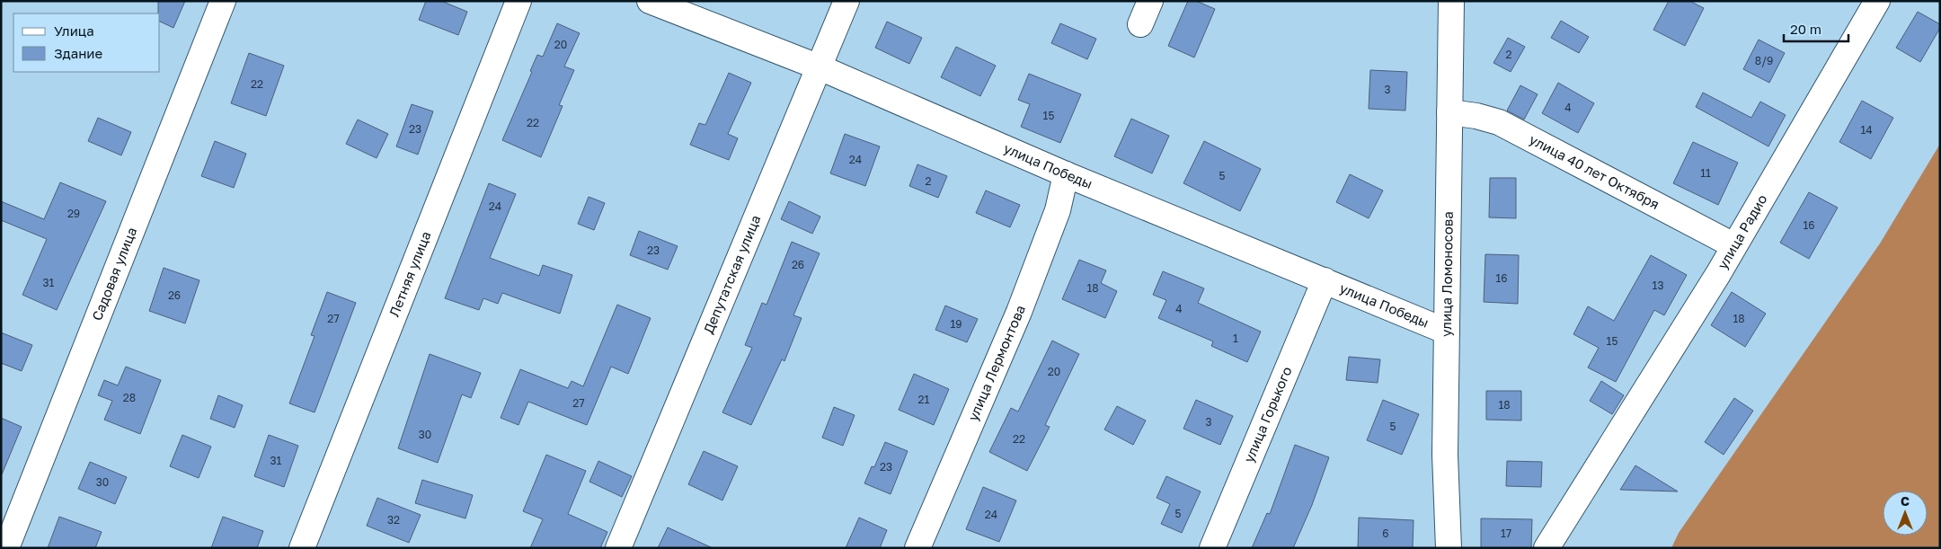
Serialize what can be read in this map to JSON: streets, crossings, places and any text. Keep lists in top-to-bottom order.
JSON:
{
  "streets": {
    "street": [
      "улица Победы",
      "улица 40 лет Октября",
      "улица Радио",
      "Садовая улица",
      "Летняя улица",
      "Депутатская улица",
      "улица Ломоносова",
      "улица Лермонтова",
      "улица Горького"
    ]
  },
  "crossings": [
    ["улица Победы", "Депутатская улица"],
    ["улица Победы", "улица Ломоносова"],
    ["улица Победы", "улица Лермонтова"],
    ["улица Победы", "улица Горького"],
    ["улица 40 лет Октября", "улица Радио"],
    ["улица 40 лет Октября", "улица Ломоносова"]
  ],
  "house_numbers": [
    "20",
    "2",
    "8/9",
    "22",
    "3",
    "4",
    "15",
    "22",
    "23",
    "14",
    "24",
    "11",
    "5",
    "2",
    "24",
    "29",
    "16",
    "23",
    "26",
    "16",
    "31",
    "13",
    "18",
    "26",
    "4",
    "27",
    "18",
    "19",
    "1",
    "15",
    "20",
    "28",
    "21",
    "27",
    "18",
    "3",
    "5",
    "30",
    "22",
    "31",
    "23",
    "30",
    "5",
    "24",
    "32",
    "6",
    "17"
  ],
  "legend": ["Улица", "Здание"],
  "scale_bar": "20 m",
  "north": "top"
}
